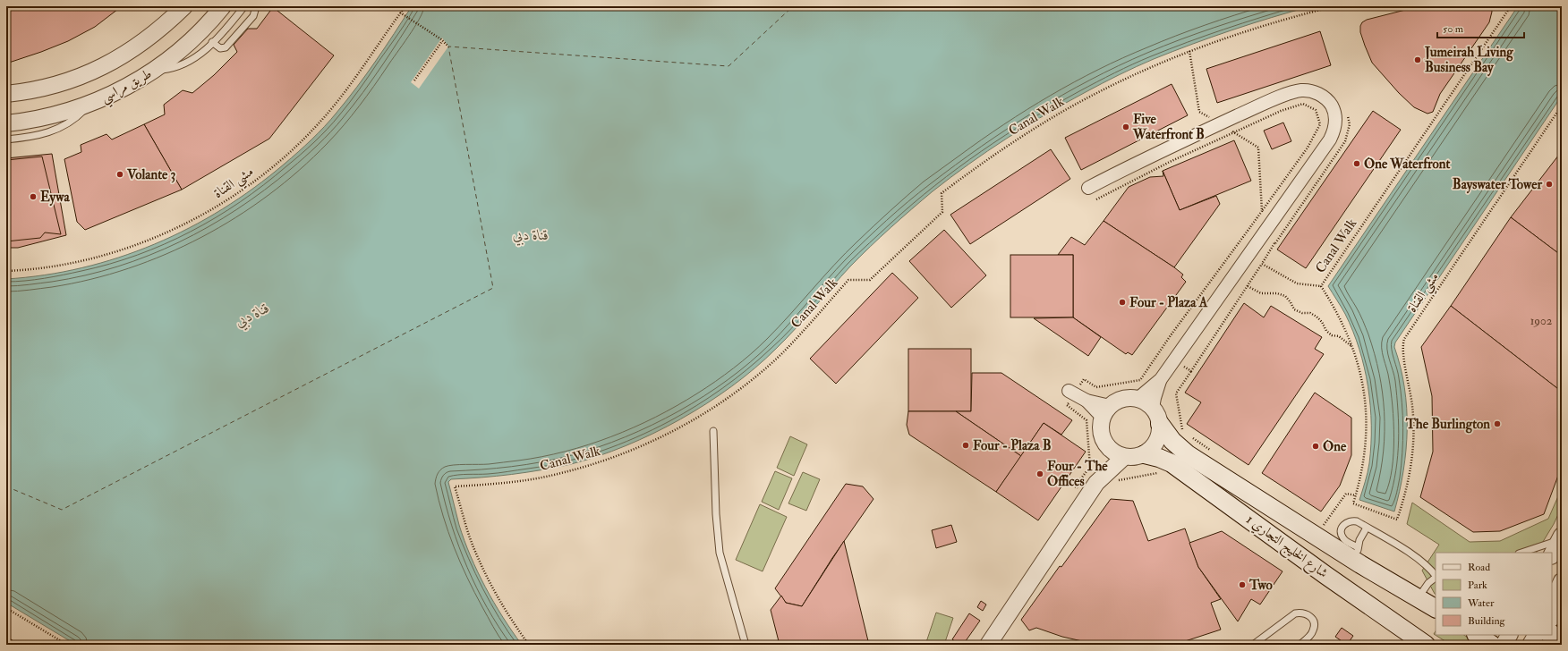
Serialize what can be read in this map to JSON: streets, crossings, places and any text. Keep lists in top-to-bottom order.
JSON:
{
  "streets": {
    "main road": ["شارع الخليج التجاري 1"],
    "street": ["طريق مراسي"],
    "path": ["Canal Walk", "مشي القناة"]
  },
  "crossings": [
    ["Canal Walk", "مشي القناة"]
  ],
  "water": ["قناة دبي"],
  "places": [
    "Jumeirah Living Business Bay",
    "Five Waterfront B",
    "One Waterfront",
    "Volante 3",
    "Bayswater Tower",
    "Eywa",
    "Four - Plaza A",
    "The Burlington",
    "Four - Plaza B",
    "One",
    "Four - The Offices",
    "Two"
  ],
  "house_numbers": ["1902"],
  "legend": [
    "Road",
    "Park",
    "Water",
    "Building"
  ],
  "scale_bar": "50 m"
}
